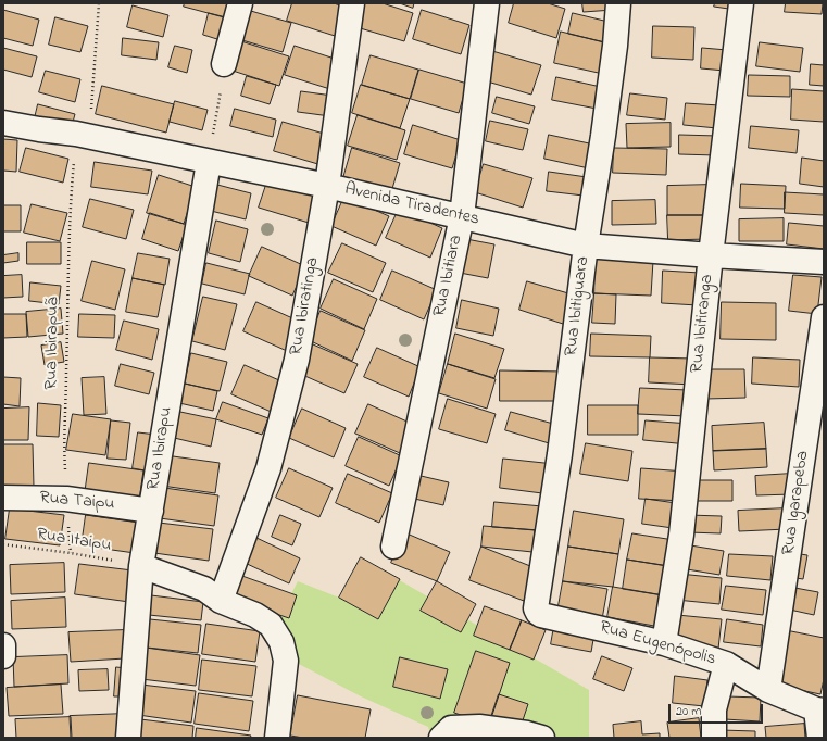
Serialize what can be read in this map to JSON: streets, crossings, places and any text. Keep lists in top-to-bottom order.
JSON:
{
  "streets": {
    "street": [
      "Avenida Tiradentes",
      "Rua Ibitiara",
      "Rua Ibiratinga",
      "Rua Ibitiguara",
      "Rua Ibitiranga",
      "Rua Ibirapu",
      "Rua Taipu",
      "Rua Igarapeba",
      "Rua Eugenópolis"
    ],
    "path": ["Rua Ibirapuã", "Rua Itaipu"]
  },
  "crossings": [
    ["Avenida Tiradentes", "Rua Ibitiara"],
    ["Avenida Tiradentes", "Rua Ibiratinga"],
    ["Avenida Tiradentes", "Rua Ibitiguara"],
    ["Avenida Tiradentes", "Rua Ibitiranga"],
    ["Avenida Tiradentes", "Rua Ibirapuã"],
    ["Avenida Tiradentes", "Rua Ibirapu"],
    ["Rua Ibitiguara", "Rua Eugenópolis"],
    ["Rua Ibitiranga", "Rua Eugenópolis"],
    ["Rua Ibirapuã", "Rua Taipu"],
    ["Rua Ibirapuã", "Rua Itaipu"],
    ["Rua Ibirapu", "Rua Taipu"],
    ["Rua Ibirapu", "Rua Itaipu"],
    ["Rua Igarapeba", "Rua Eugenópolis"]
  ],
  "scale_bar": "20 m"
}
